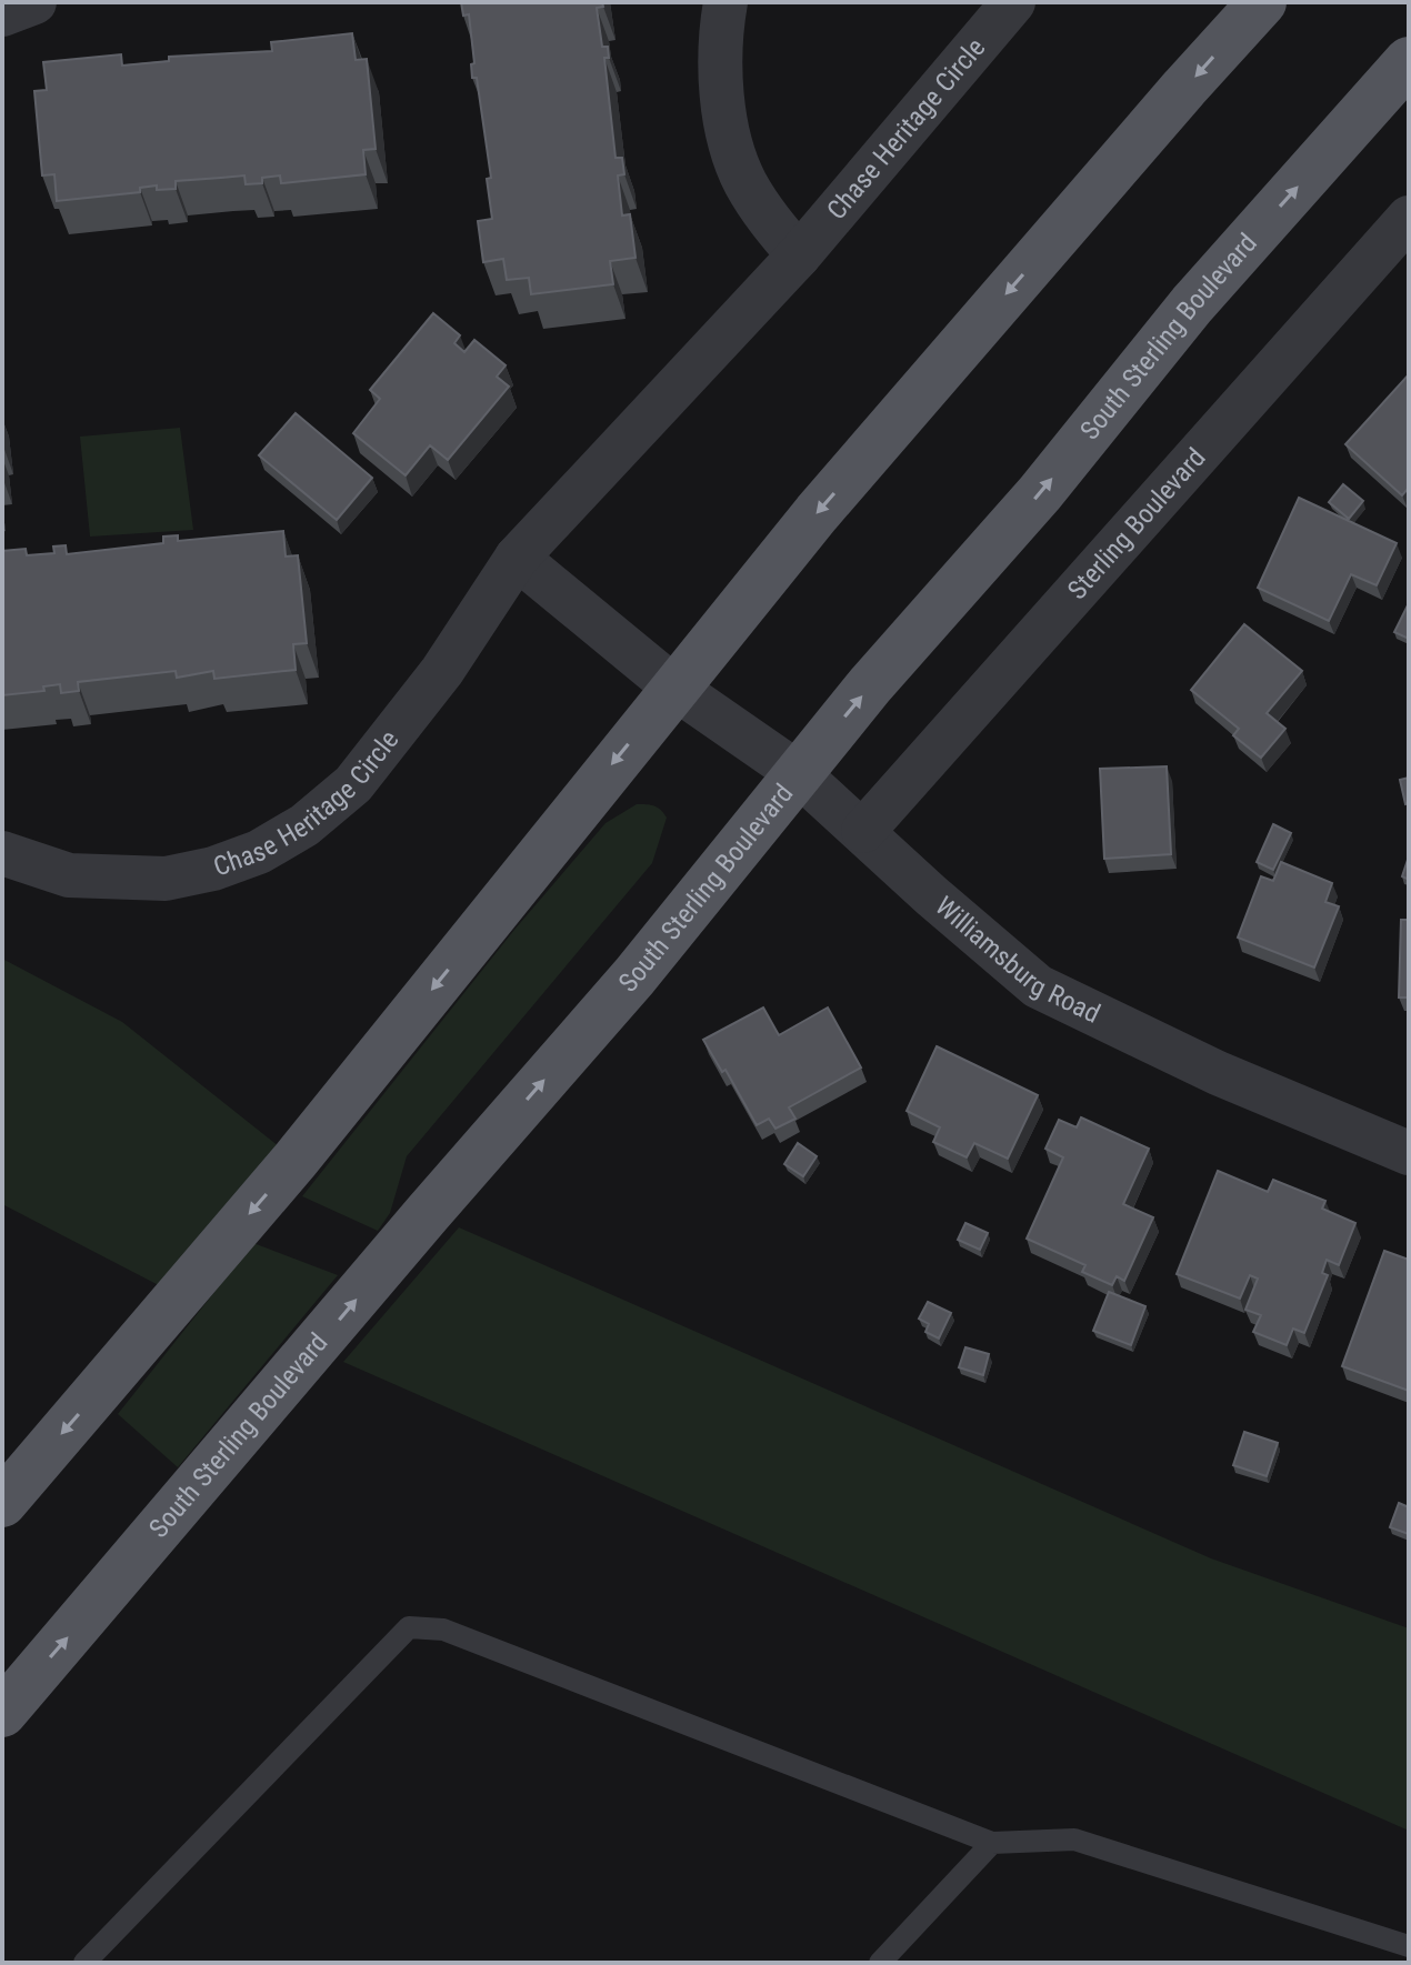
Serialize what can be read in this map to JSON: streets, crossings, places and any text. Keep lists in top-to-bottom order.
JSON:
{
  "streets": {
    "main road": ["South Sterling Boulevard"],
    "street": ["Chase Heritage Circle", "Sterling Boulevard", "Williamsburg Road"]
  },
  "crossings": [
    ["South Sterling Boulevard", "Williamsburg Road"],
    ["Sterling Boulevard", "Williamsburg Road"]
  ]
}
